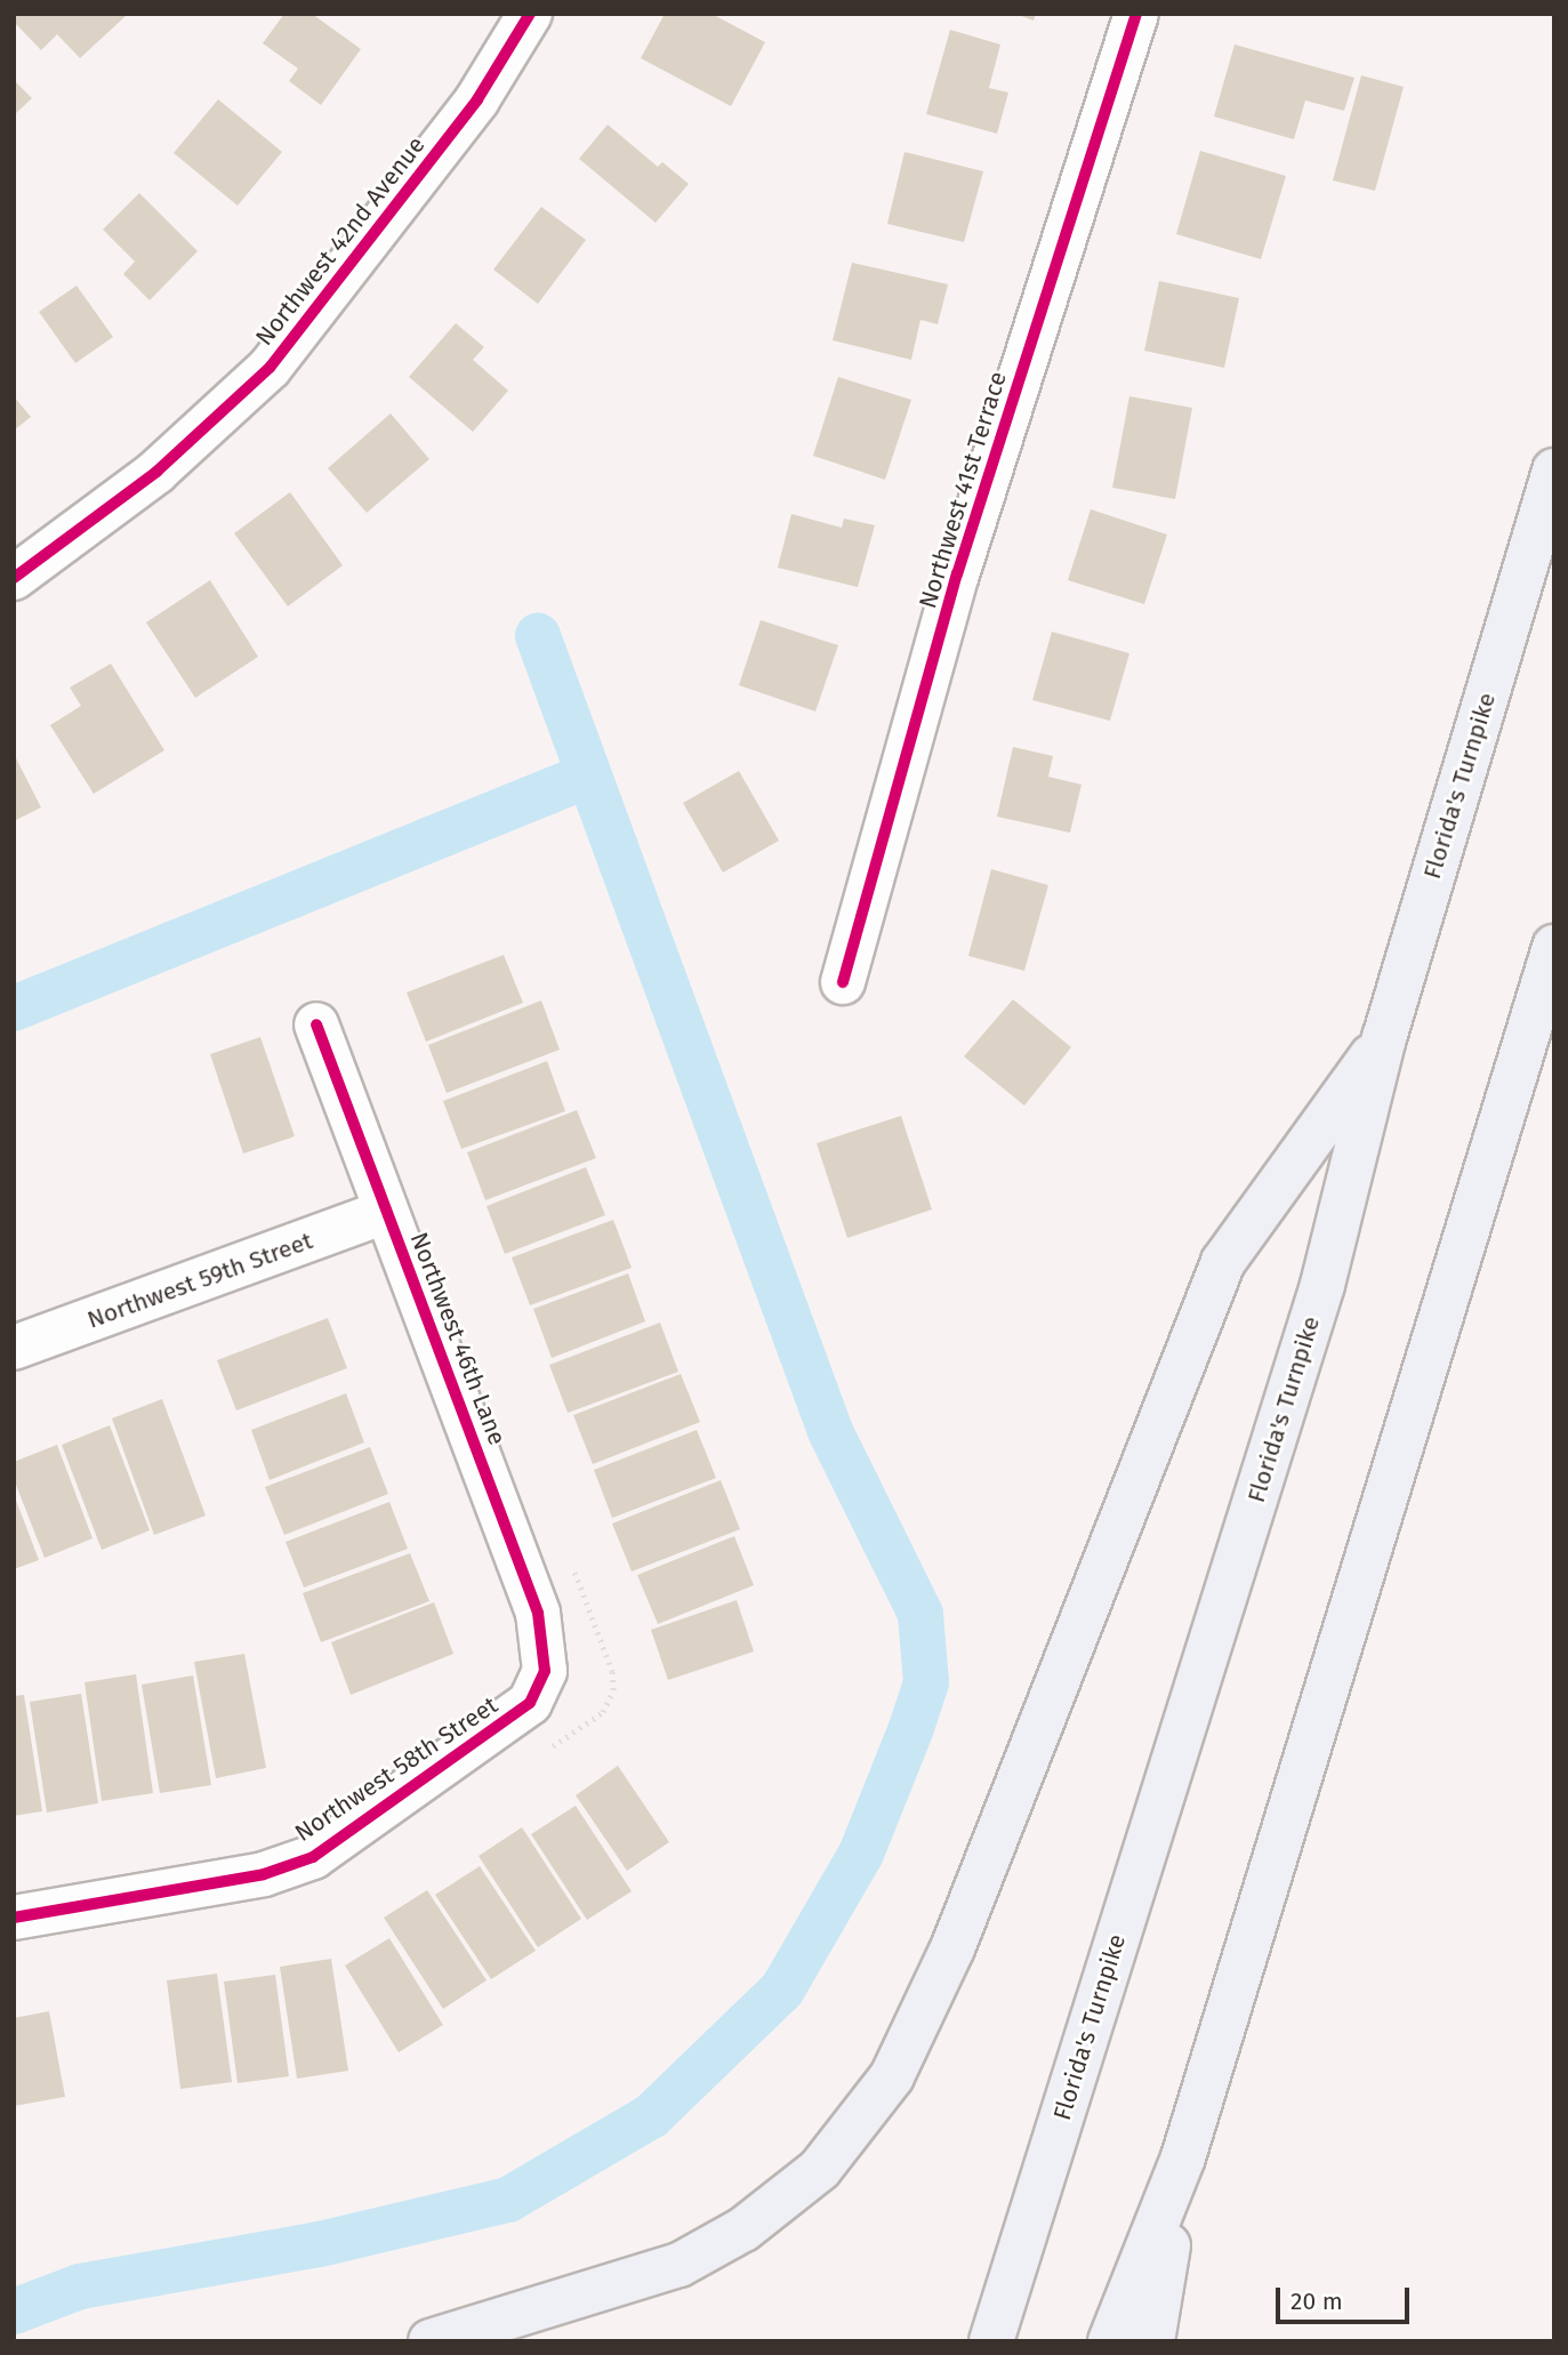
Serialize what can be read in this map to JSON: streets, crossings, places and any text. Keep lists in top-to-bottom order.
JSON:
{
  "streets": {
    "highway": ["Florida's Turnpike"],
    "street": [
      "Northwest 42nd Avenue",
      "Northwest 41st Terrace",
      "Northwest 59th Street",
      "Northwest 46th Lane",
      "Northwest 58th Street"
    ]
  },
  "crossings": [
    ["Northwest 59th Street", "Northwest 46th Lane"],
    ["Northwest 46th Lane", "Northwest 58th Street"]
  ],
  "scale_bar": "20 m"
}
